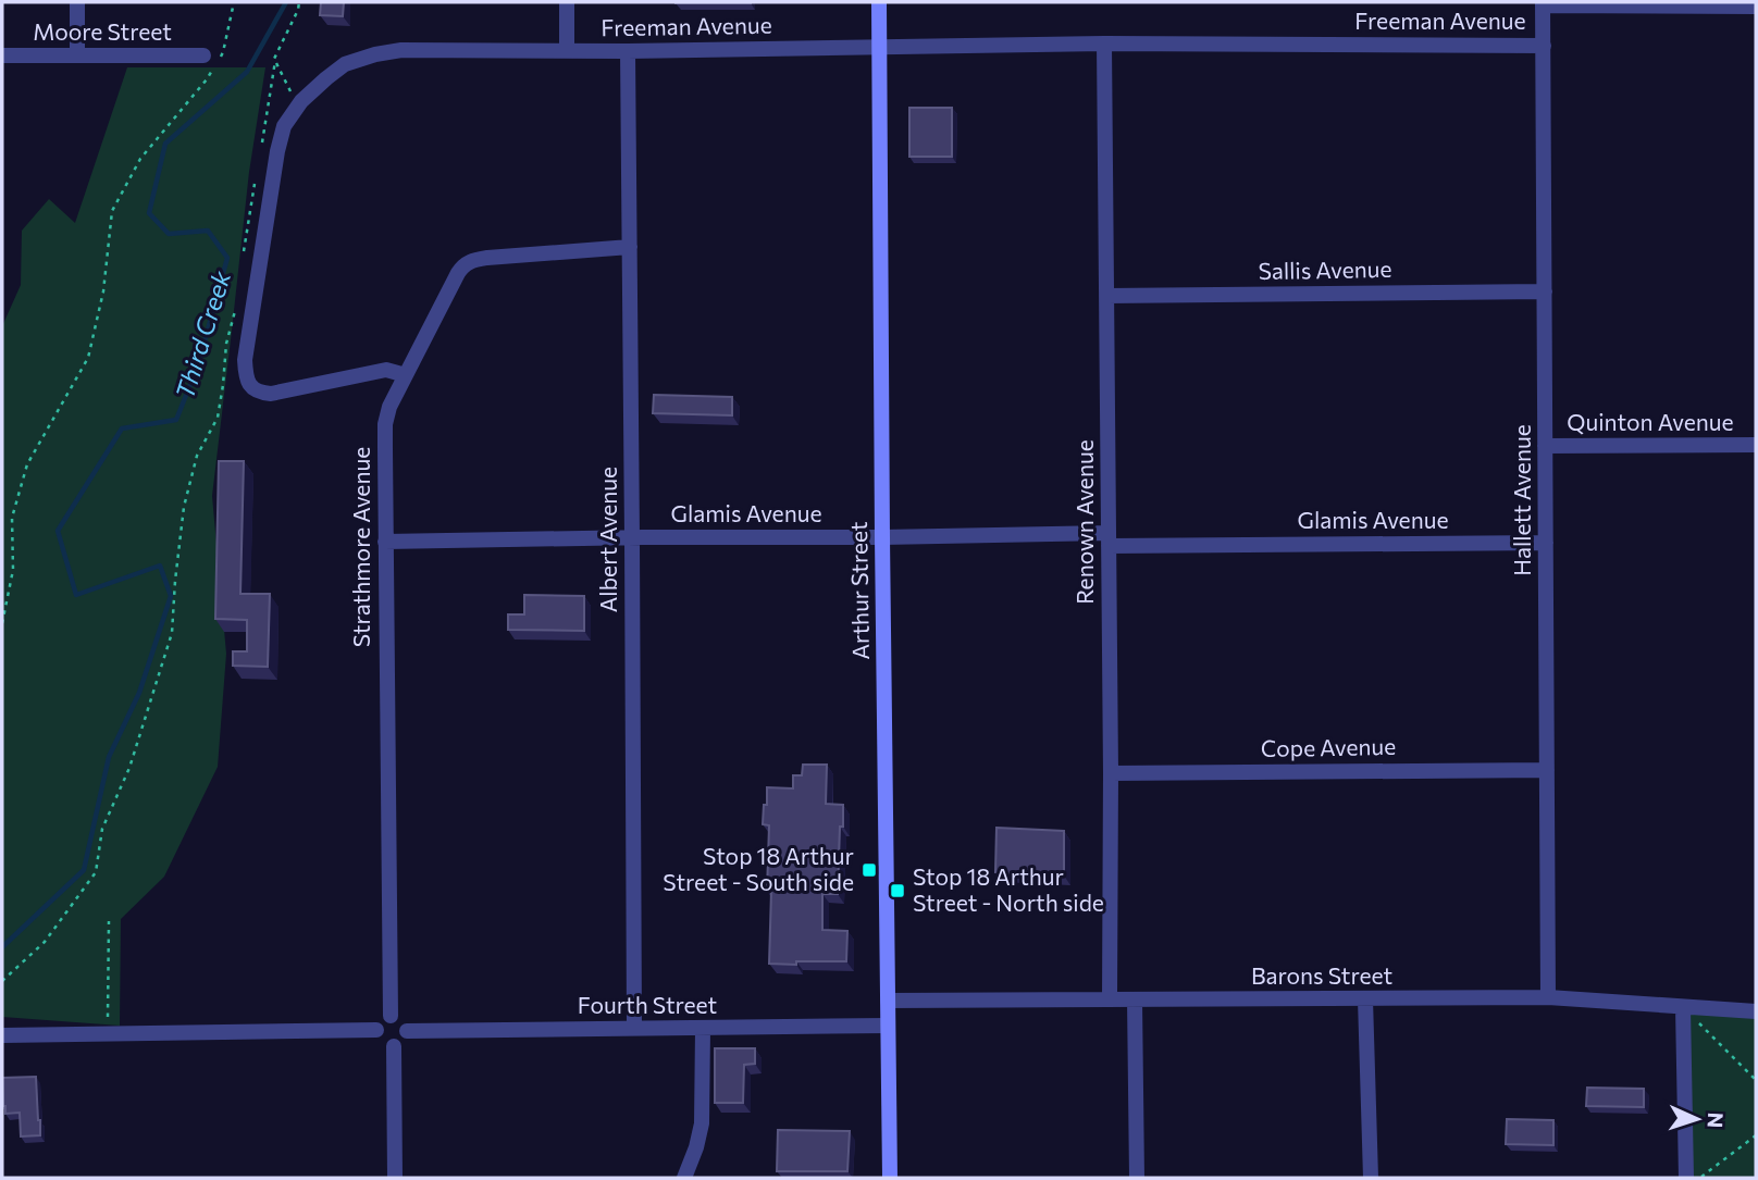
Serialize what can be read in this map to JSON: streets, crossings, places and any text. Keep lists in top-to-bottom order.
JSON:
{
  "streets": {
    "street": [
      "Freeman Avenue",
      "Moore Street",
      "Sallis Avenue",
      "Quinton Avenue",
      "Hallett Avenue",
      "Glamis Avenue",
      "Renown Avenue",
      "Albert Avenue",
      "Strathmore Avenue",
      "Arthur Street",
      "Cope Avenue",
      "Barons Street",
      "Fourth Street"
    ]
  },
  "crossings": [
    ["Freeman Avenue", "Hallett Avenue"],
    ["Freeman Avenue", "Renown Avenue"],
    ["Freeman Avenue", "Albert Avenue"],
    ["Freeman Avenue", "Strathmore Avenue"],
    ["Freeman Avenue", "Arthur Street"],
    ["Sallis Avenue", "Hallett Avenue"],
    ["Sallis Avenue", "Renown Avenue"],
    ["Quinton Avenue", "Hallett Avenue"],
    ["Hallett Avenue", "Glamis Avenue"],
    ["Hallett Avenue", "Cope Avenue"],
    ["Hallett Avenue", "Barons Street"],
    ["Glamis Avenue", "Renown Avenue"],
    ["Glamis Avenue", "Albert Avenue"],
    ["Glamis Avenue", "Strathmore Avenue"],
    ["Glamis Avenue", "Arthur Street"],
    ["Renown Avenue", "Cope Avenue"],
    ["Renown Avenue", "Barons Street"],
    ["Albert Avenue", "Strathmore Avenue"],
    ["Albert Avenue", "Fourth Street"],
    ["Strathmore Avenue", "Fourth Street"],
    ["Arthur Street", "Barons Street"],
    ["Arthur Street", "Fourth Street"]
  ],
  "water": ["Third Creek"],
  "places": {
    "transit": ["Stop 18 Arthur Street - South side", "Stop 18 Arthur Street - North side"]
  },
  "north": "right"
}
